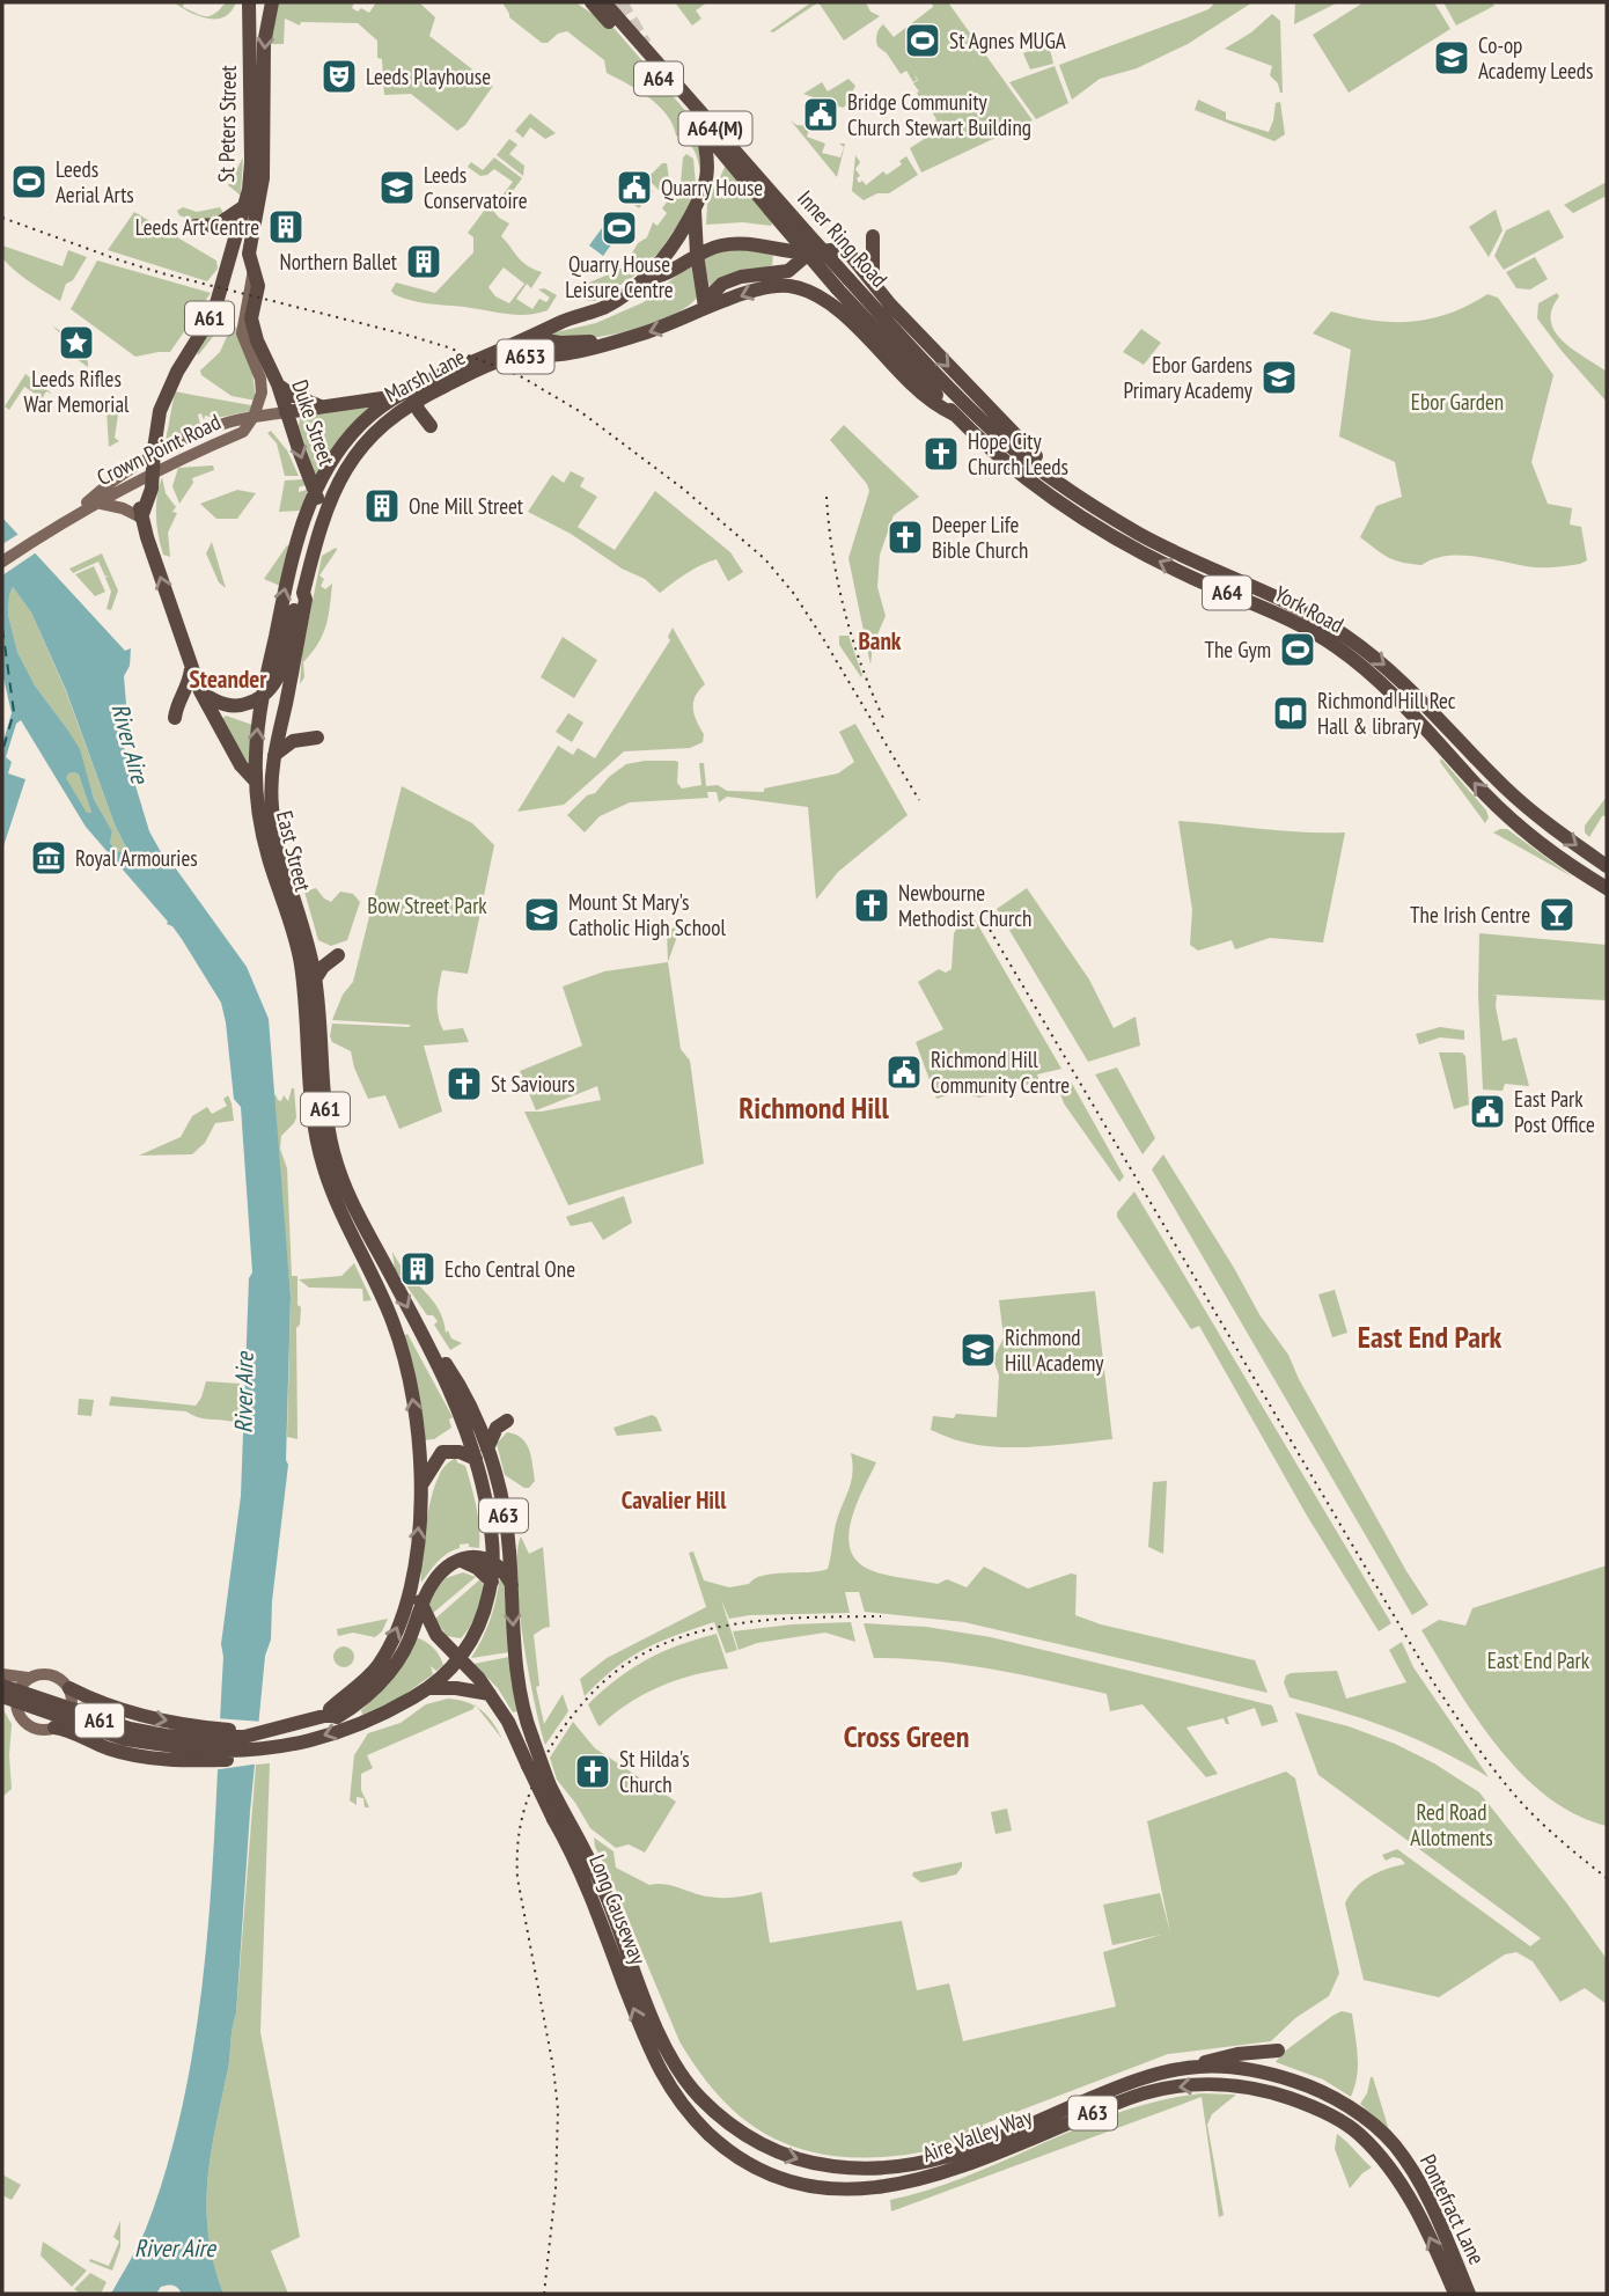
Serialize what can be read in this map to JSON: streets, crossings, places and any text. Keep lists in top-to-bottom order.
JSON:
{
  "streets": {
    "highway": [
      "A64",
      "St Peters Street",
      "A64(M)",
      "Inner Ring Road",
      "A61",
      "A653",
      "Marsh Lane",
      "Duke Street",
      "York Road",
      "East Street",
      "A63",
      "Long Causeway",
      "Aire Valley Way",
      "Pontefract Lane"
    ],
    "main road": ["Crown Point Road"]
  },
  "crossings": [
    ["A64", "Inner Ring Road"],
    ["A64", "A653"],
    ["A64", "York Road"],
    ["St Peters Street", "A61"],
    ["St Peters Street", "Duke Street"],
    ["St Peters Street", "Crown Point Road"],
    ["Inner Ring Road", "A653"],
    ["Inner Ring Road", "Marsh Lane"],
    ["Inner Ring Road", "York Road"],
    ["A61", "Marsh Lane"],
    ["A61", "Duke Street"],
    ["A61", "Crown Point Road"],
    ["A61", "East Street"],
    ["A61", "A63"],
    ["A653", "Marsh Lane"],
    ["A653", "Duke Street"],
    ["A653", "Crown Point Road"],
    ["Marsh Lane", "Duke Street"],
    ["Marsh Lane", "York Road"],
    ["Marsh Lane", "East Street"],
    ["Duke Street", "Crown Point Road"],
    ["East Street", "A63"],
    ["A63", "Long Causeway"],
    ["A63", "Aire Valley Way"],
    ["Long Causeway", "Aire Valley Way"],
    ["Aire Valley Way", "Pontefract Lane"]
  ],
  "districts": [
    "Bank",
    "Steander",
    "Richmond Hill",
    "East End Park",
    "Cavalier Hill",
    "Cross Green"
  ],
  "water": ["River Aire"],
  "parks": [
    "Ebor Garden",
    "Bow Street Park",
    "East End Park",
    "Red Road Allotments"
  ],
  "places": {
    "sports": [
      "St Agnes MUGA",
      "Leeds Aerial Arts",
      "Quarry House Leisure Centre",
      "The Gym"
    ],
    "school or university": [
      "Co-op Academy Leeds",
      "Leeds Conservatoire",
      "Ebor Gardens Primary Academy",
      "Mount St Mary's Catholic High School",
      "Richmond Hill Academy"
    ],
    "theatre": ["Leeds Playhouse"],
    "public building": [
      "Bridge Community Church Stewart Building",
      "Quarry House",
      "Richmond Hill Community Centre",
      "East Park Post Office"
    ],
    "building": [
      "Leeds Art Centre",
      "Northern Ballet",
      "One Mill Street",
      "Echo Central One"
    ],
    "place": ["Leeds Rifles War Memorial"],
    "church": [
      "Hope City Church Leeds",
      "Deeper Life Bible Church",
      "Newbourne Methodist Church",
      "St Saviours",
      "St Hilda's Church"
    ],
    "library": ["Richmond Hill Rec Hall & library"],
    "museum": ["Royal Armouries"],
    "bar": ["The Irish Centre"]
  }
}
